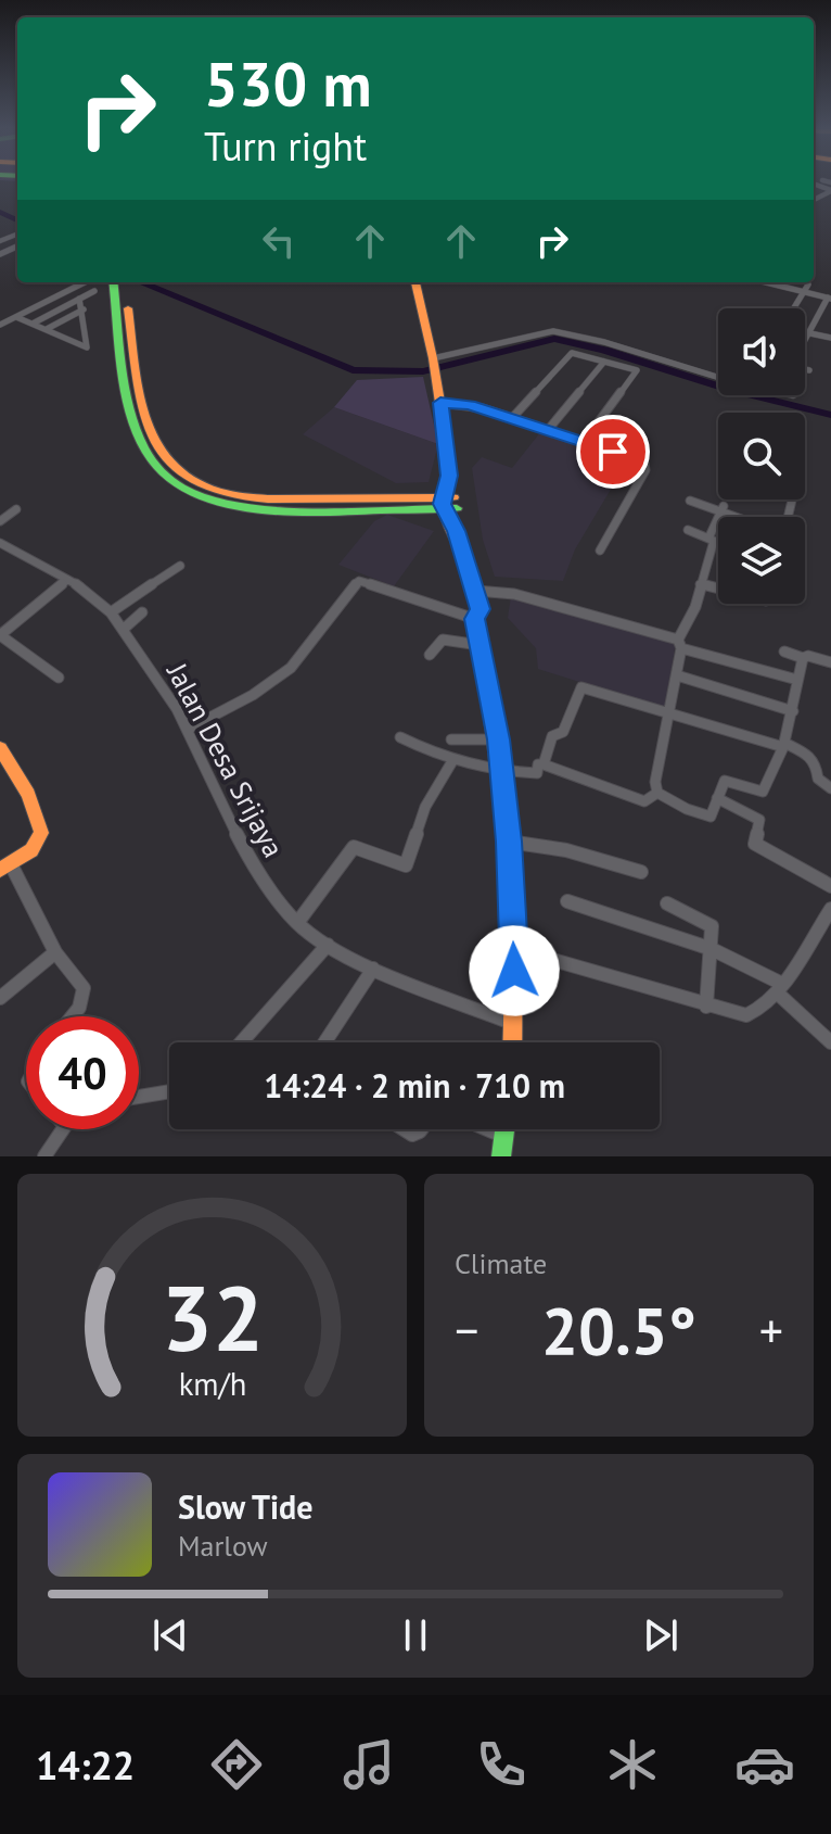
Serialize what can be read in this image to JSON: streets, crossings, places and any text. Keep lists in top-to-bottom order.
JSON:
{
  "streets": {
    "street": ["Jalan Desa Srijaya"]
  },
  "page": {
    "turn": ["530 m", "Turn right"],
    "limit": "40",
    "trip": "14:24 · 2 min · 710 m",
    "tile": "Climate",
    "heat": ["−", "20.5°", "+"],
    "song": ["Slow Tide", "Marlow"],
    "tabs": "14:22",
    "gauge": ["32", "km/h"]
  }
}
